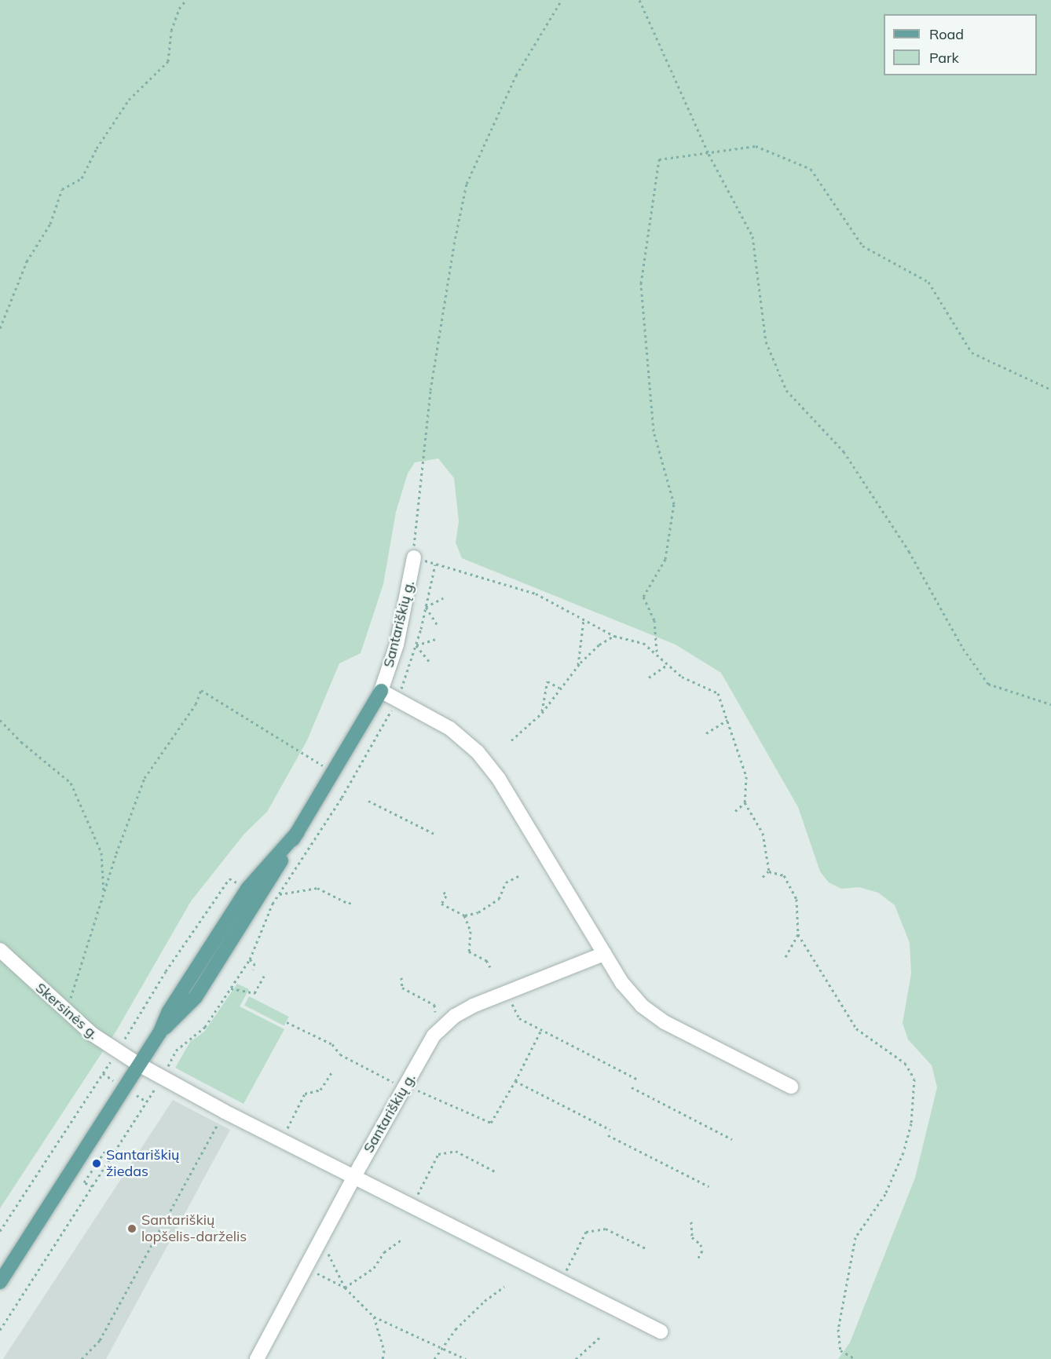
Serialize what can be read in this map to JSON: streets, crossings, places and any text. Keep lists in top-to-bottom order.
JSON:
{
  "streets": {
    "main road": ["Santariškių g."],
    "street": ["Skersinės g."]
  },
  "crossings": [
    ["Santariškių g.", "Skersinės g."]
  ],
  "places": ["Santariškių žiedas", "Santariškių lopšelis-darželis"],
  "legend": ["Road", "Park"]
}
